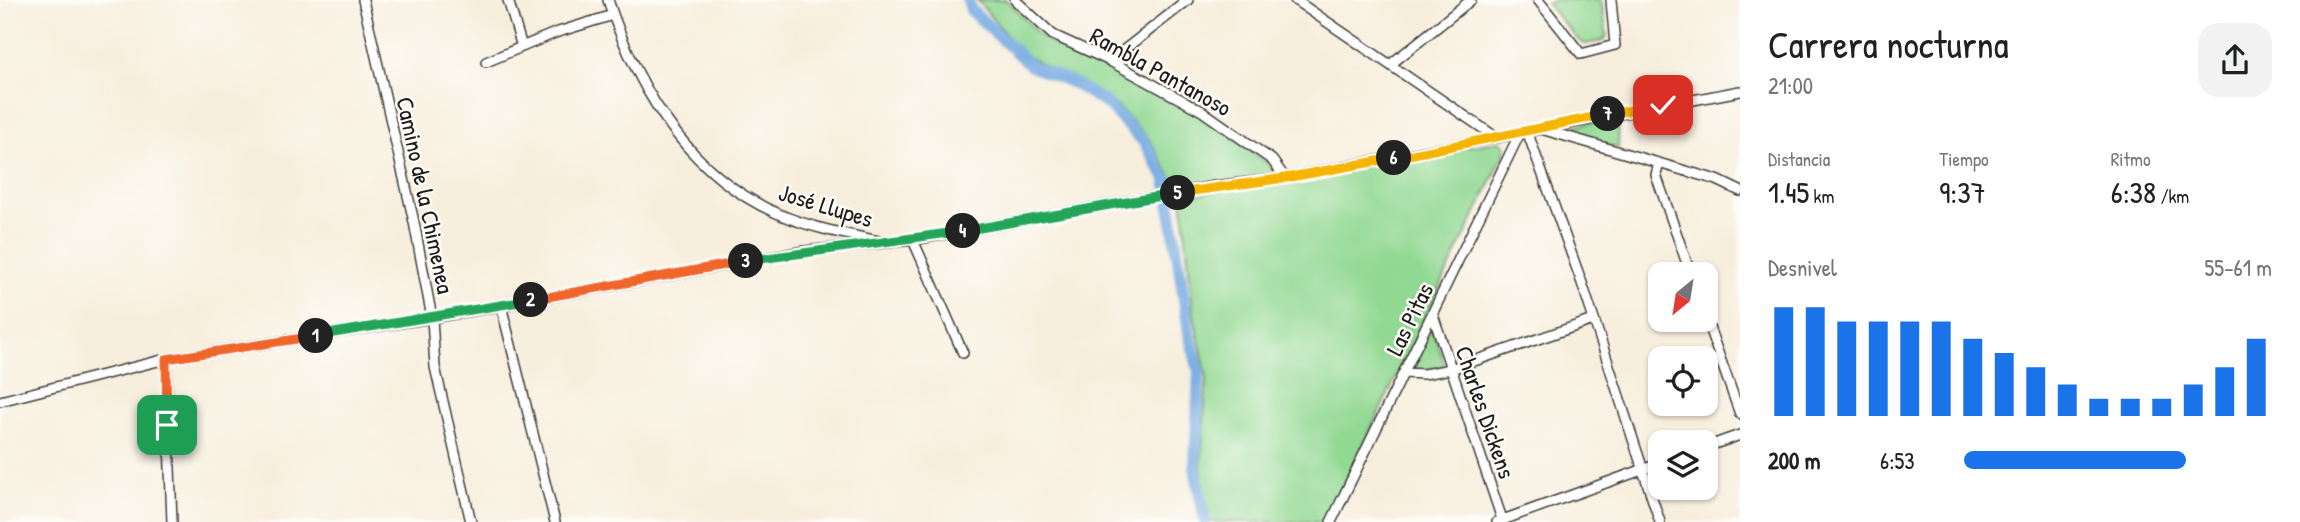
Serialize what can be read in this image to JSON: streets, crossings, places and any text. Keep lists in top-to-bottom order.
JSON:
{
  "streets": {
    "street": [
      "Rambla Pantanoso",
      "Camino de la Chimenea",
      "José Llupes",
      "Las Pitas",
      "Charles Dickens"
    ]
  },
  "crossings": [
    ["Las Pitas", "Charles Dickens"]
  ],
  "north": "bottom left",
  "page": {
    "heading": ["Carrera nocturna", "21:00"],
    "pins": [
      "7",
      "6",
      "5",
      "4",
      "3",
      "2",
      "1"
    ],
    "stats": [
      ["Distancia", "1.45 km"],
      ["Tiempo", "9:37"],
      ["Ritmo", "6:38 /km"]
    ],
    "chart": ["Desnivel", "55–61 m"],
    "list": [
      {
        "name": "200 m",
        "note": "6:53"
      }
    ]
  }
}
